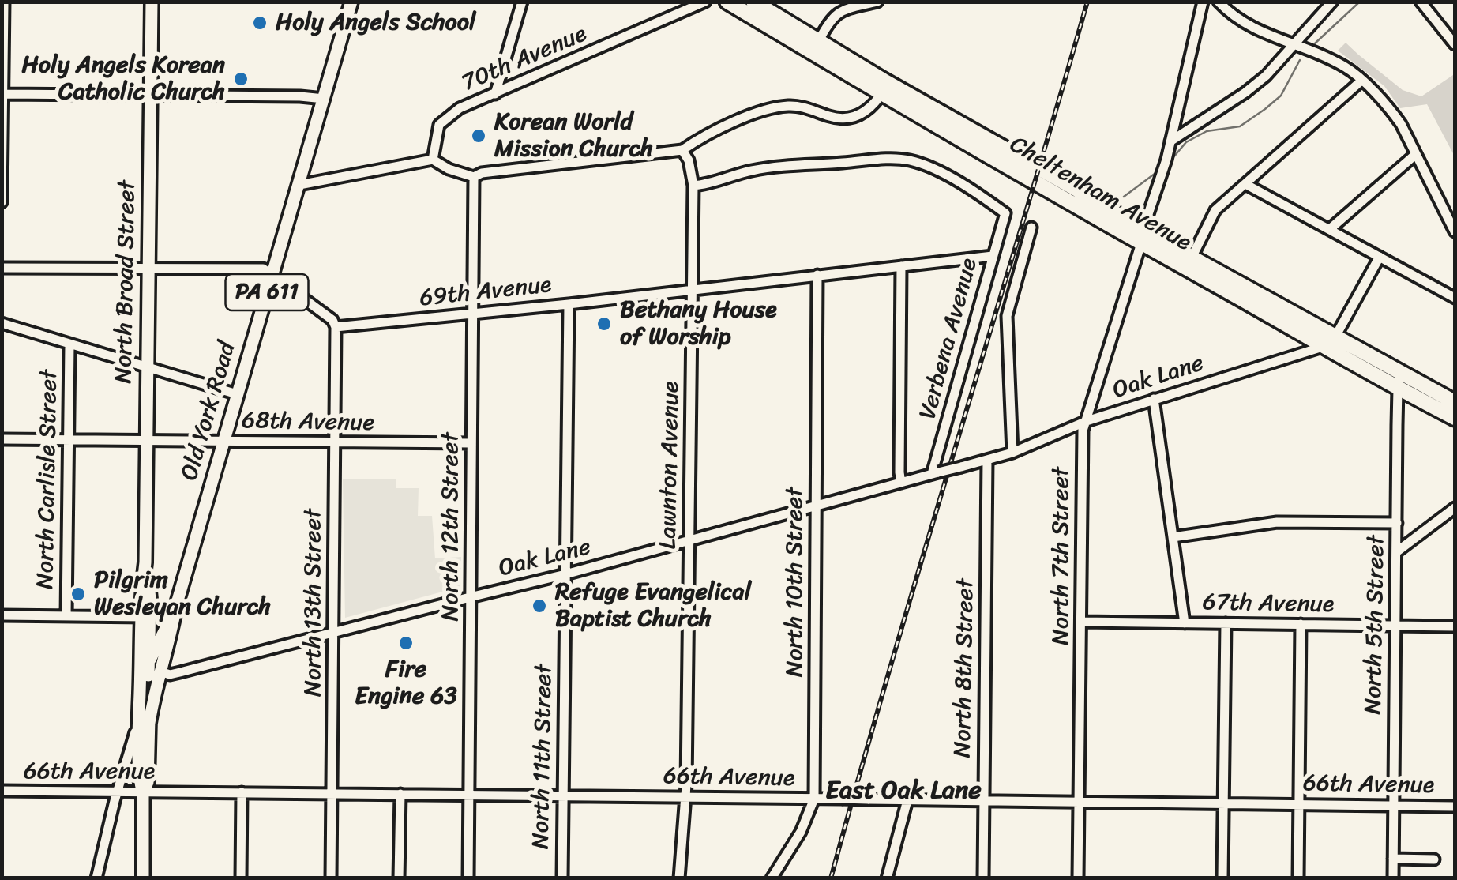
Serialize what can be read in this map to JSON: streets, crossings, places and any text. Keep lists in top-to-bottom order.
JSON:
{
  "streets": {
    "highway": ["Cheltenham Avenue"],
    "main road": ["North Broad Street", "PA 611", "Old York Road"],
    "street": [
      "70th Avenue",
      "69th Avenue",
      "Verbena Avenue",
      "Oak Lane",
      "68th Avenue",
      "Lawnton Avenue",
      "North Carlisle Street",
      "North 12th Street",
      "North 7th Street",
      "North 10th Street",
      "North 13th Street",
      "67th Avenue",
      "North 5th Street",
      "North 8th Street",
      "North 11th Street",
      "66th Avenue"
    ]
  },
  "crossings": [
    ["Cheltenham Avenue", "Oak Lane"],
    ["Cheltenham Avenue", "North 7th Street"],
    ["Cheltenham Avenue", "North 5th Street"],
    ["North Broad Street", "Old York Road"],
    ["North Broad Street", "68th Avenue"],
    ["North Broad Street", "66th Avenue"],
    ["69th Avenue", "Verbena Avenue"],
    ["69th Avenue", "Lawnton Avenue"],
    ["69th Avenue", "North 12th Street"],
    ["69th Avenue", "North 10th Street"],
    ["69th Avenue", "North 13th Street"],
    ["69th Avenue", "North 11th Street"],
    ["Verbena Avenue", "Oak Lane"],
    ["Verbena Avenue", "Lawnton Avenue"],
    ["Oak Lane", "Old York Road"],
    ["Oak Lane", "Lawnton Avenue"],
    ["Oak Lane", "North 12th Street"],
    ["Oak Lane", "North 7th Street"],
    ["Oak Lane", "North 10th Street"],
    ["Oak Lane", "North 13th Street"],
    ["Oak Lane", "North 8th Street"],
    ["Oak Lane", "North 11th Street"],
    ["Old York Road", "68th Avenue"],
    ["Old York Road", "66th Avenue"],
    ["68th Avenue", "North Carlisle Street"],
    ["68th Avenue", "North 12th Street"],
    ["68th Avenue", "North 13th Street"],
    ["Lawnton Avenue", "66th Avenue"],
    ["North 12th Street", "66th Avenue"],
    ["North 7th Street", "67th Avenue"],
    ["North 7th Street", "66th Avenue"],
    ["North 10th Street", "66th Avenue"],
    ["North 13th Street", "66th Avenue"],
    ["67th Avenue", "North 5th Street"],
    ["North 5th Street", "66th Avenue"],
    ["North 8th Street", "66th Avenue"],
    ["North 11th Street", "66th Avenue"]
  ],
  "districts": ["East Oak Lane"],
  "places": [
    "Holy Angels School",
    "Holy Angels Korean Catholic Church",
    "Korean World Mission Church",
    "Bethany House of Worship",
    "Pilgrim Wesleyan Church",
    "Refuge Evangelical Baptist Church",
    "Fire Engine 63"
  ]
}
